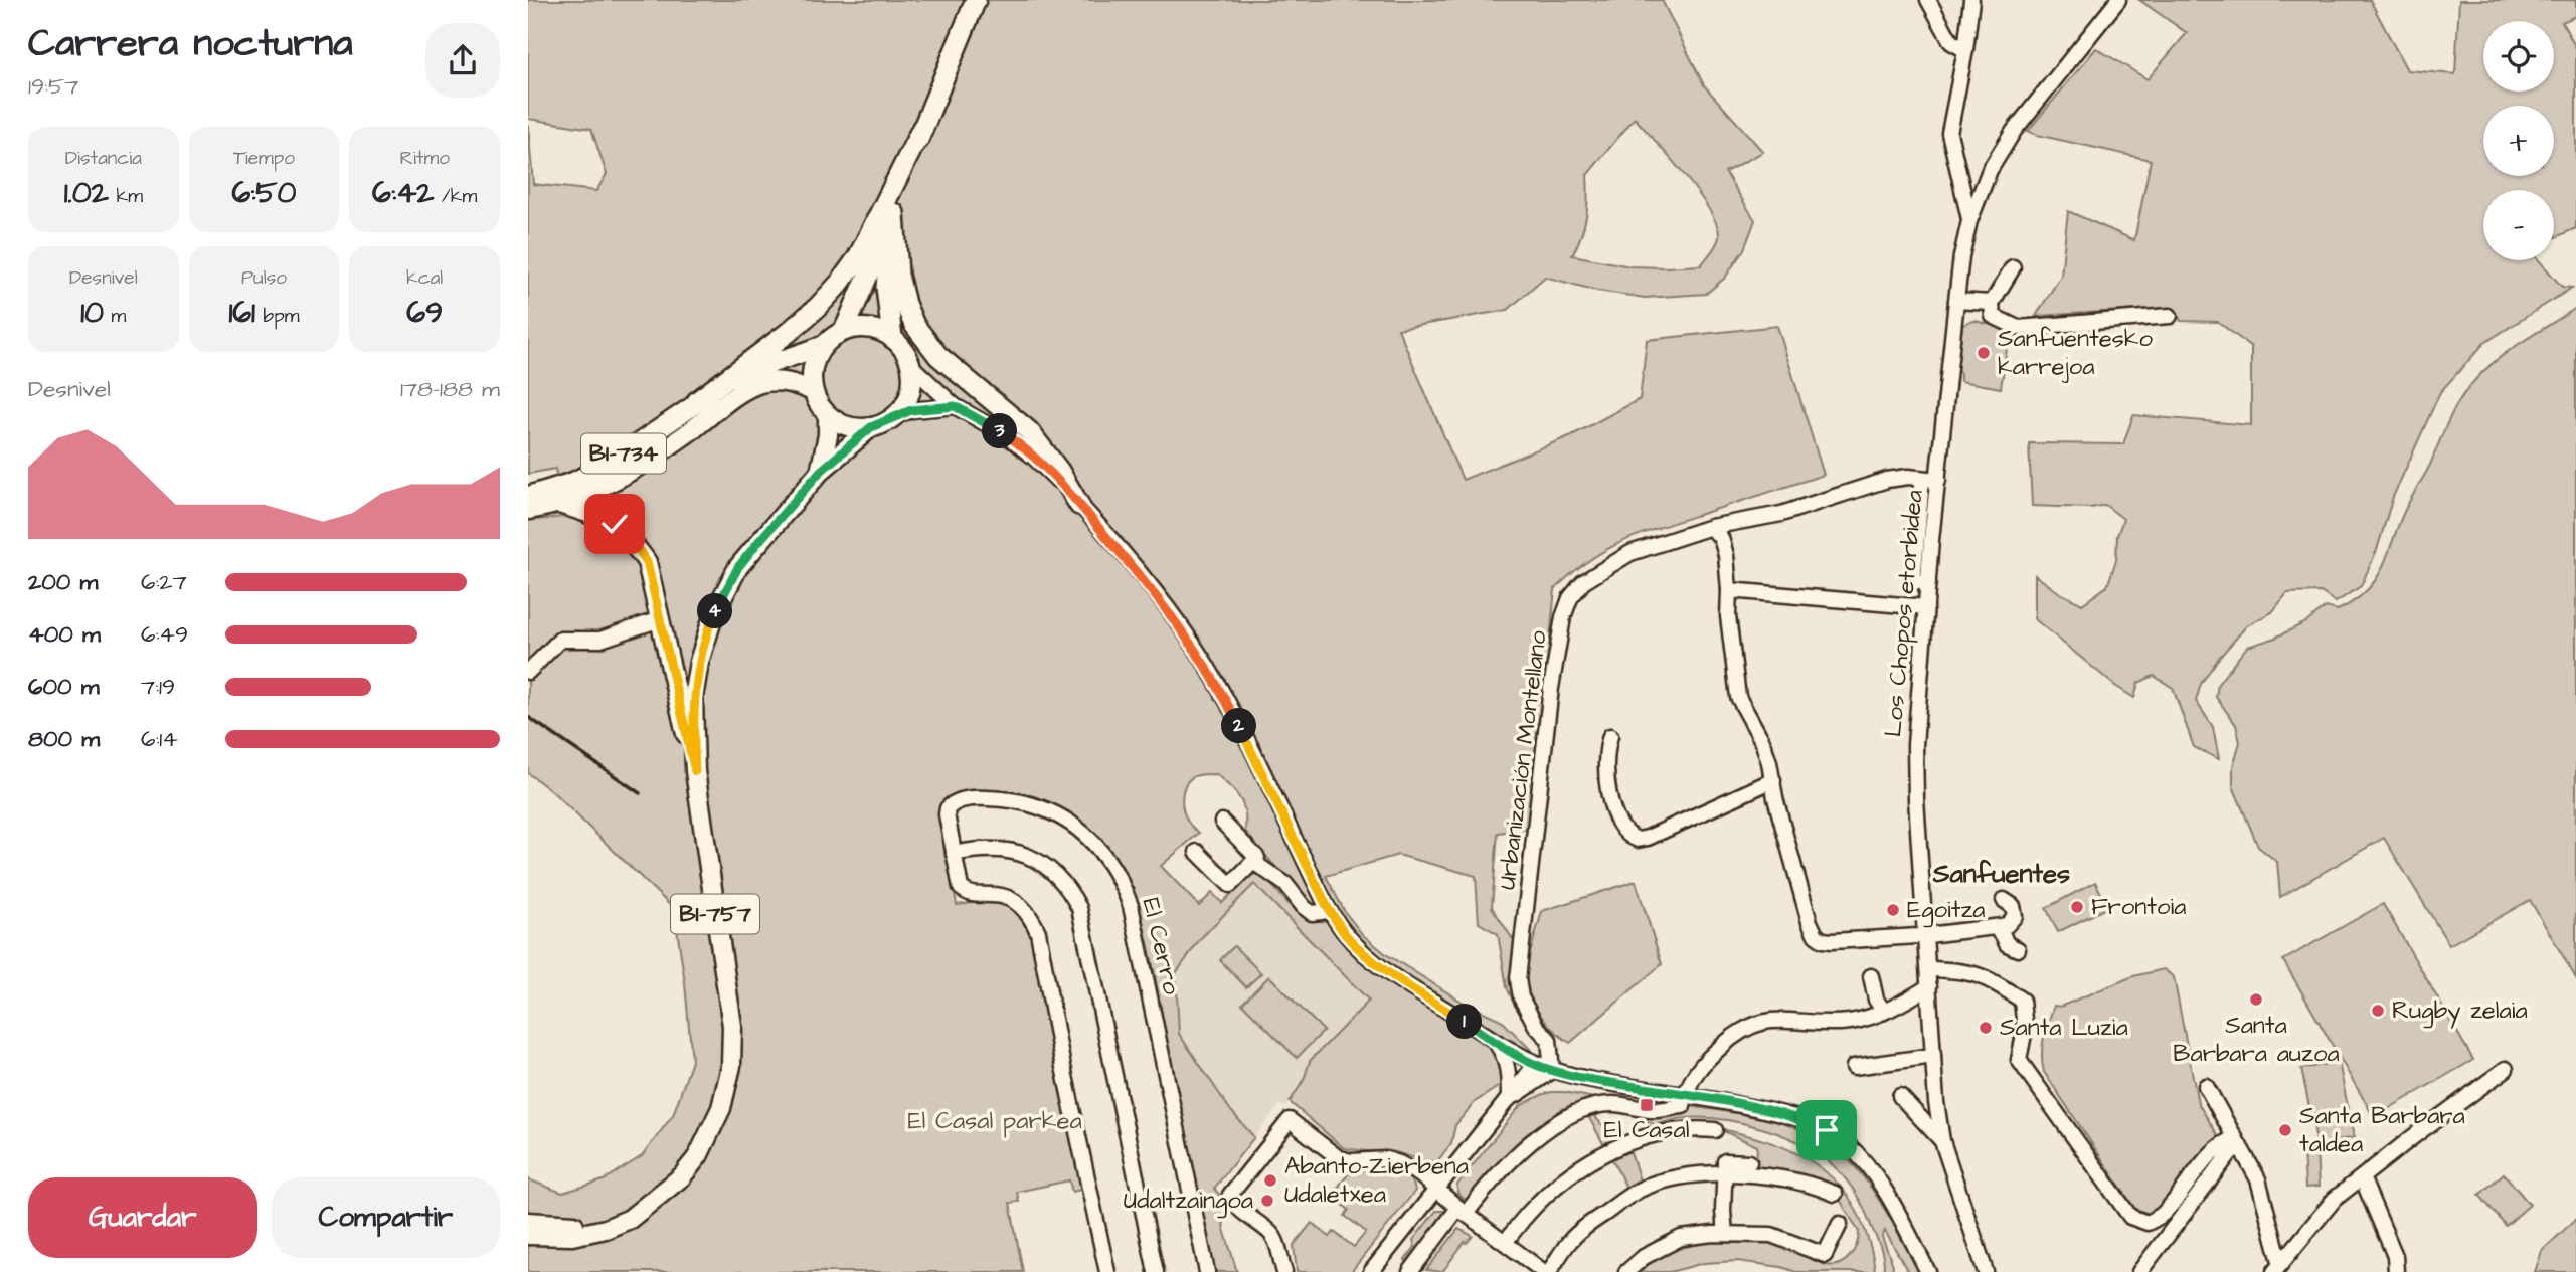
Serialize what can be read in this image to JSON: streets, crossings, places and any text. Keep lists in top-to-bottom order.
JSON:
{
  "streets": {
    "main road": ["BI-734", "BI-757"],
    "street": ["Los Chopos etorbidea", "Urbanización Montellano", "El Cerro"]
  },
  "crossings": [
    ["BI-734", "BI-757"],
    ["Los Chopos etorbidea", "Urbanización Montellano"]
  ],
  "districts": ["Sanfuentes"],
  "parks": ["El Casal parkea"],
  "places": {
    "other": [
      "Sanfuentesko karrejoa",
      "Frontoia",
      "Egoitza",
      "Santa Barbara auzoa",
      "Rugby zelaia",
      "Santa Luzia",
      "Santa Barbara taldea",
      "Abanto-Zierbena Udaletxea",
      "Udaltzaingoa"
    ],
    "transit": ["El Casal"]
  },
  "page": {
    "heading": ["Carrera nocturna", "19:57"],
    "map_buttons": ["+", "−"],
    "stats": [
      ["Distancia", "1.02 km"],
      ["Tiempo", "6:50"],
      ["Ritmo", "6:42 /km"],
      ["Desnivel", "10 m"],
      ["Pulso", "161 bpm"],
      ["kcal", "69"]
    ],
    "chart": ["Desnivel", "178–188 m"],
    "pins": [
      "3",
      "4",
      "2",
      "1"
    ],
    "list": [
      {
        "name": "200 m",
        "note": "6:27"
      },
      {
        "name": "400 m",
        "note": "6:49"
      },
      {
        "name": "600 m",
        "note": "7:19"
      },
      {
        "name": "800 m",
        "note": "6:14"
      }
    ],
    "buttons": ["Guardar", "Compartir"]
  }
}
